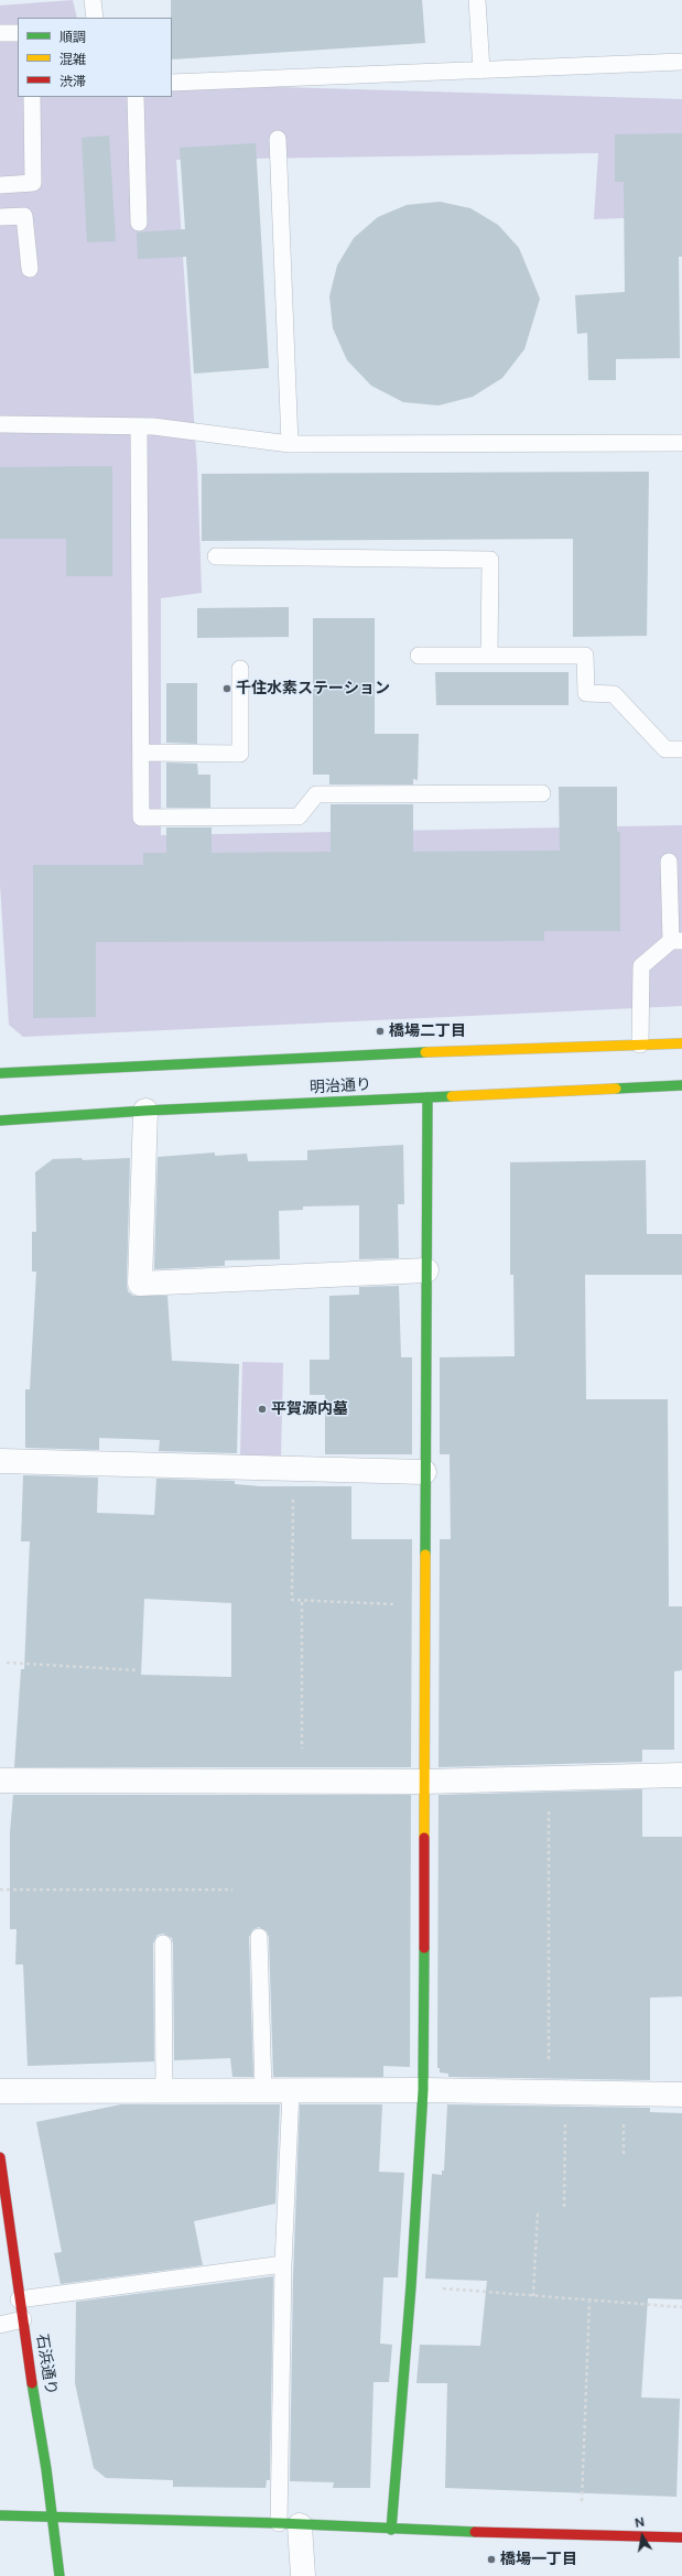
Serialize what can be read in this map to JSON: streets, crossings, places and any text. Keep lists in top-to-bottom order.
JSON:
{
  "streets": {
    "street": ["明治通り", "石浜通り"]
  },
  "places": [
    "千住水素ステーション",
    "橋場二丁目",
    "平賀源内墓",
    "橋場一丁目"
  ],
  "legend": ["順調", "混雑", "渋滞"],
  "north": "top"
}
